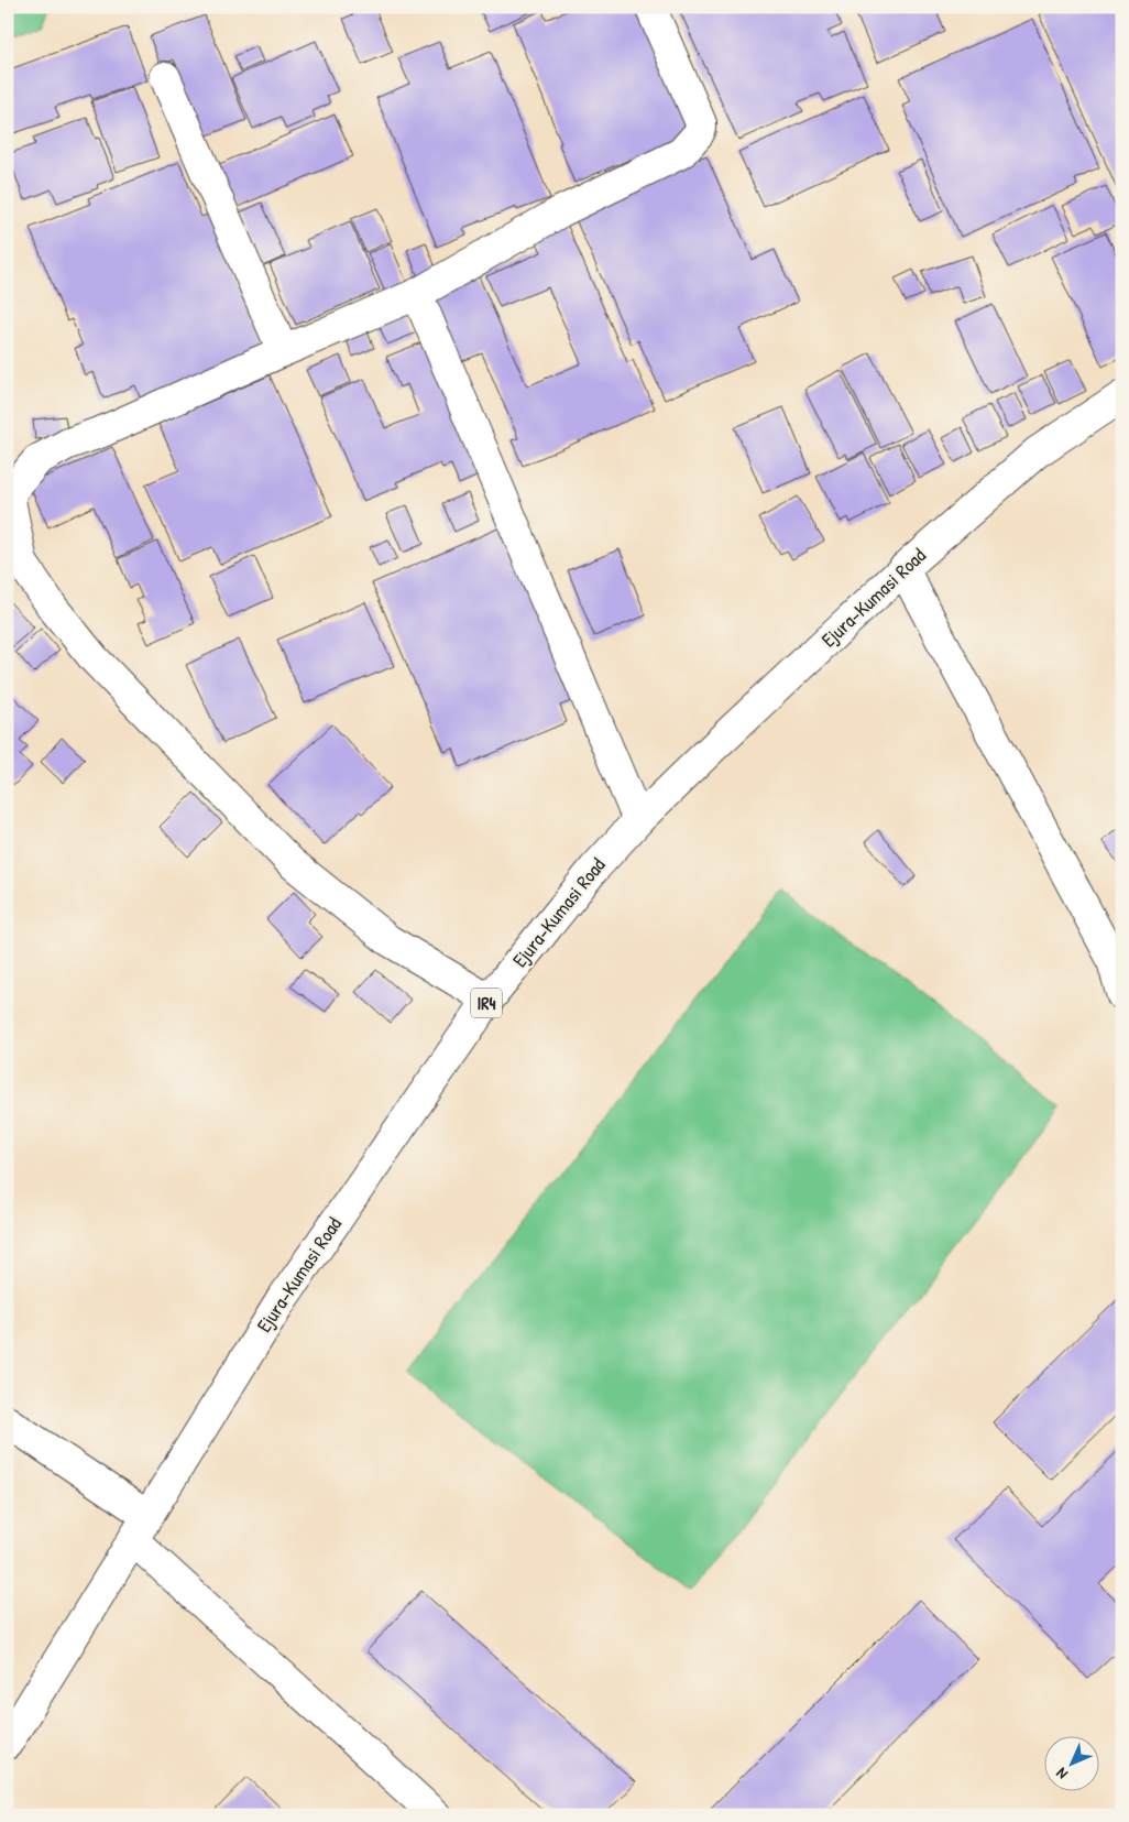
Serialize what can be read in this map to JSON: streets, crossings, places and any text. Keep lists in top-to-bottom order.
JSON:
{
  "streets": {
    "street": ["Ejura-Kumasi Road", "IR4"]
  },
  "north": "bottom left"
}
